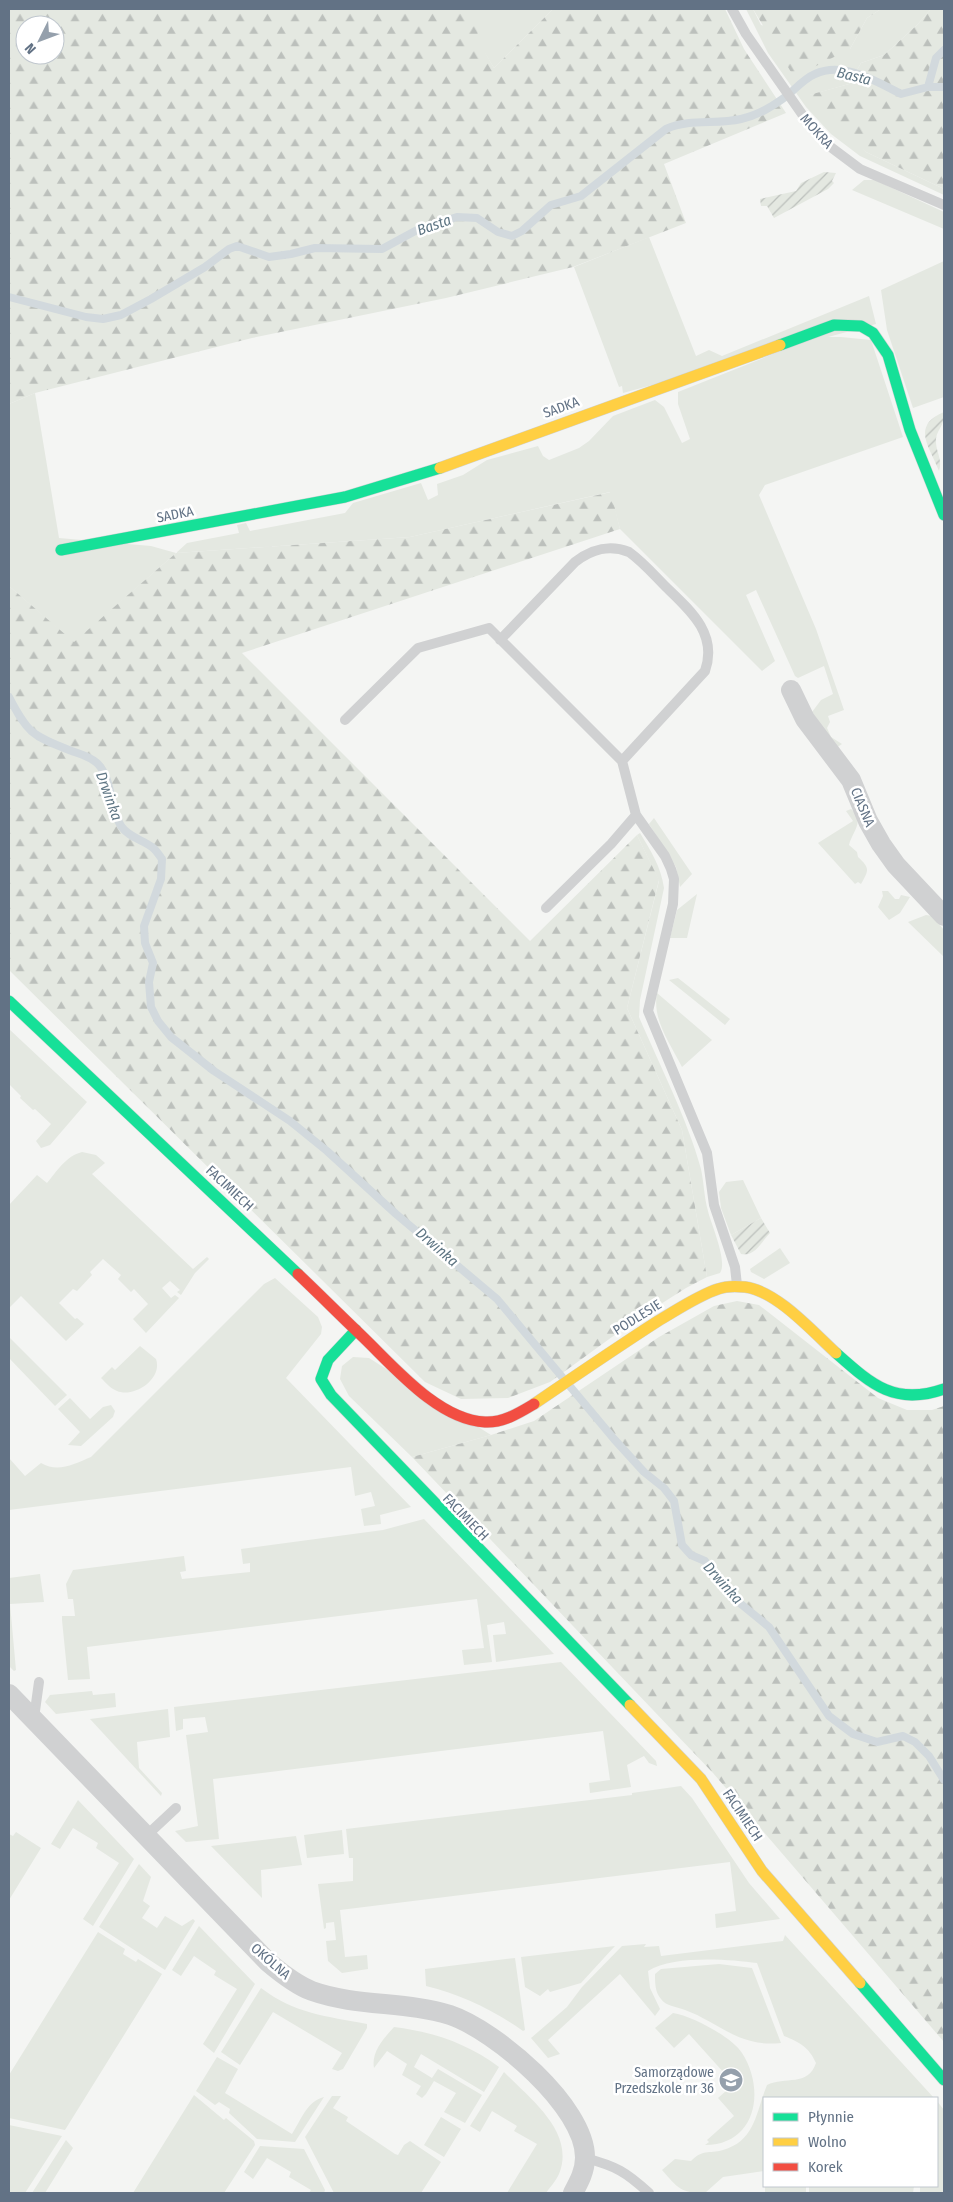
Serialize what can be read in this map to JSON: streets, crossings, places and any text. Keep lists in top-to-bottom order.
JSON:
{
  "streets": {
    "street": [
      "SADKA",
      "CIASNA",
      "FACIMIECH",
      "PODLESIE",
      "OKÓLNA"
    ],
    "lane": ["MOKRA"]
  },
  "crossings": [
    ["FACIMIECH", "PODLESIE"]
  ],
  "water": ["Basta", "Drwinka"],
  "places": {
    "school or university": ["Samorządowe Przedszkole nr 36"]
  },
  "legend": ["Płynnie", "Wolno", "Korek"],
  "north": "bottom left"
}
